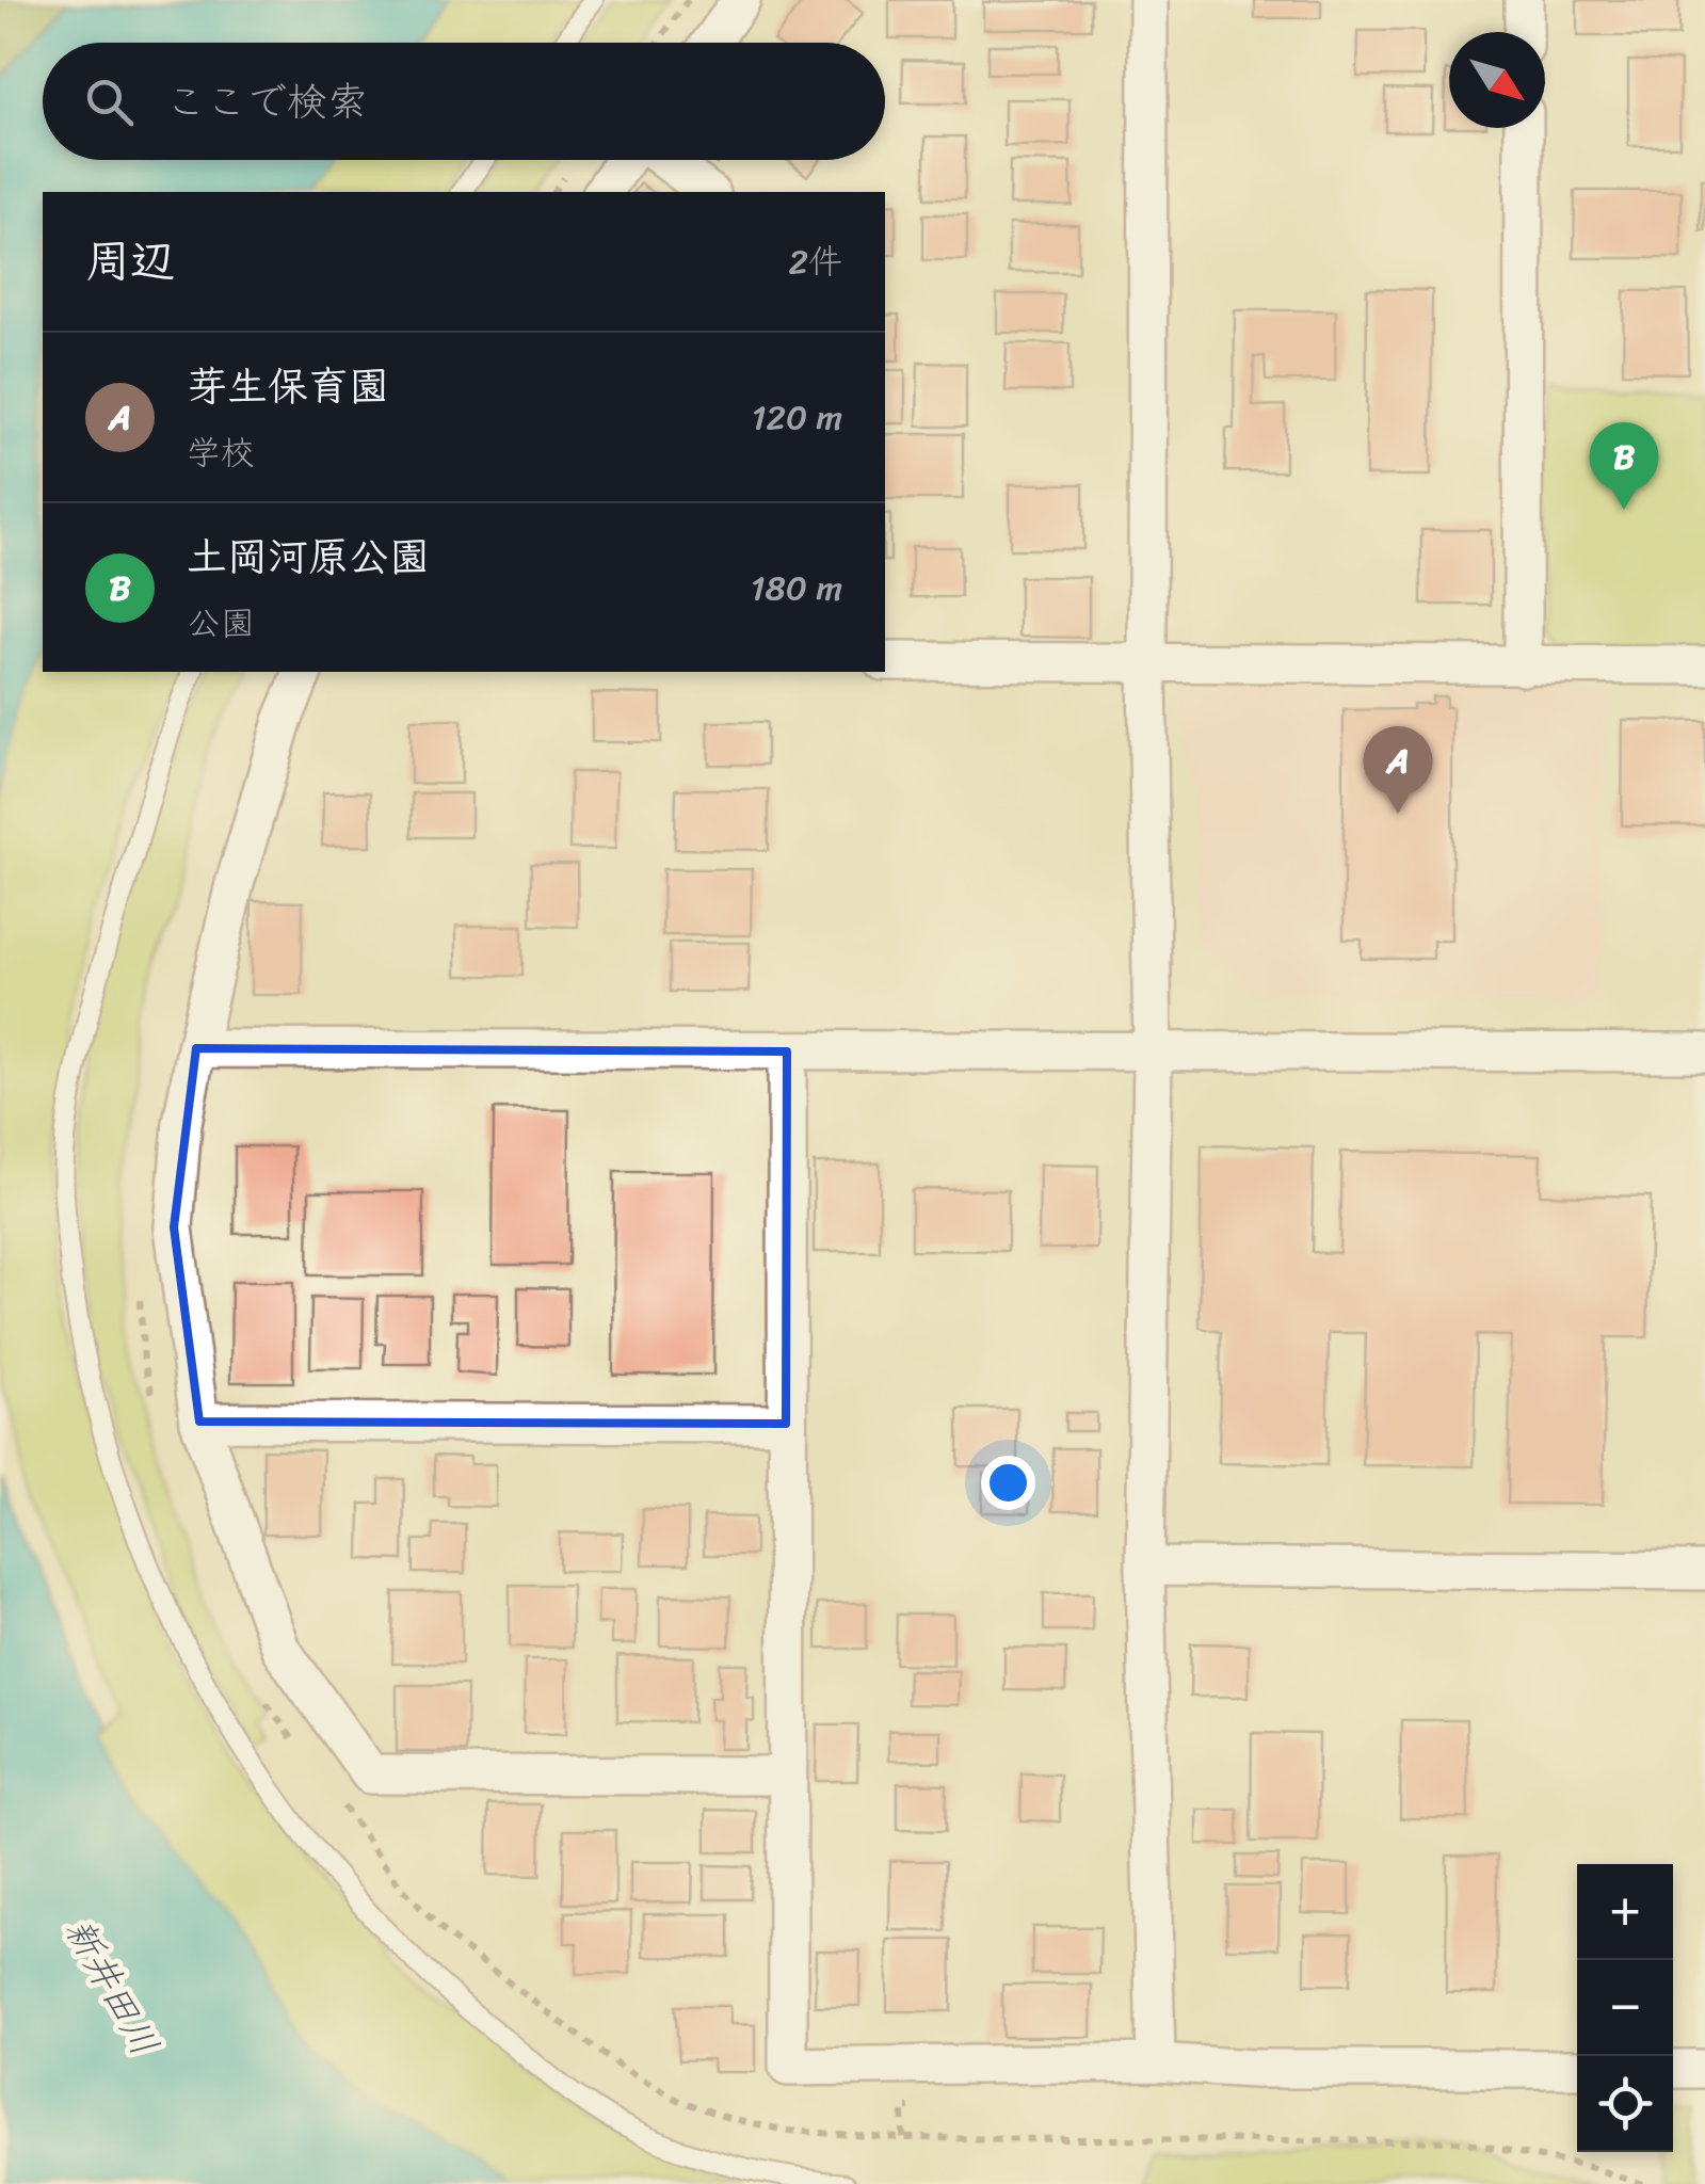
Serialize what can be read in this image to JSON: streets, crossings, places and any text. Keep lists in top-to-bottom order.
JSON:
{
  "water": ["新井田川"],
  "north": "bottom right",
  "page": {
    "search": "ここで検索",
    "heading": ["周辺", "2件"],
    "list": [
      {
        "mark": "A",
        "name": "芽生保育園",
        "note": "学校",
        "value": "120 m"
      },
      {
        "mark": "B",
        "name": "土岡河原公園",
        "note": "公園",
        "value": "180 m"
      }
    ],
    "pins": ["B", "A"],
    "map_buttons": ["+", "−"]
  }
}
